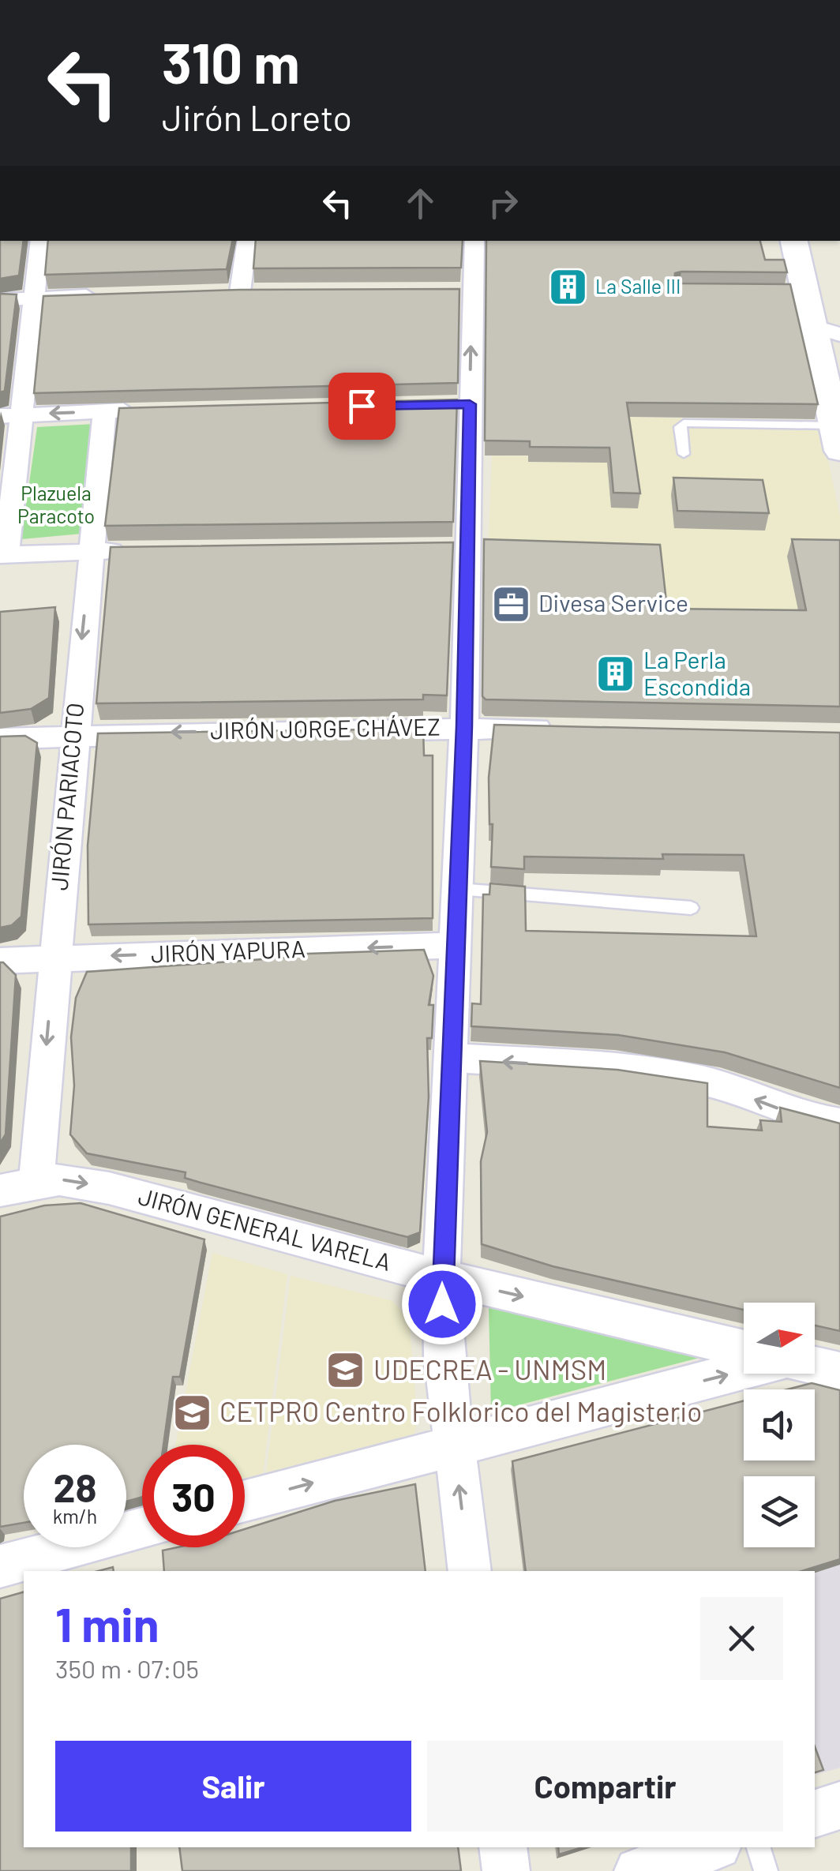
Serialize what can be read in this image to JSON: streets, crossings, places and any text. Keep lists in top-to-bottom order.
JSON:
{
  "streets": {
    "street": [
      "JIRÓN JORGE CHÁVEZ",
      "JIRÓN PARIACOTO",
      "JIRÓN YAPURA",
      "JIRÓN GENERAL VARELA"
    ]
  },
  "crossings": [
    ["JIRÓN JORGE CHÁVEZ", "JIRÓN PARIACOTO"],
    ["JIRÓN PARIACOTO", "JIRÓN YAPURA"],
    ["JIRÓN PARIACOTO", "JIRÓN GENERAL VARELA"]
  ],
  "one_way": ["JIRÓN JORGE CHÁVEZ", "JIRÓN PARIACOTO", "JIRÓN YAPURA"],
  "parks": ["Plazuela Paracoto"],
  "places": {
    "building": ["La Salle III", "La Perla Escondida"],
    "office": ["Divesa Service"],
    "school or university": ["UDECREA - UNMSM", "CETPRO Centro Folklorico del Magisterio"]
  },
  "north": "right",
  "page": {
    "turn": ["310 m", "Jirón Loreto"],
    "speed": "28 km/h",
    "limit": "30",
    "heading": ["1 min", "350 m · 07:05"],
    "buttons": ["Salir", "Compartir"]
  }
}
